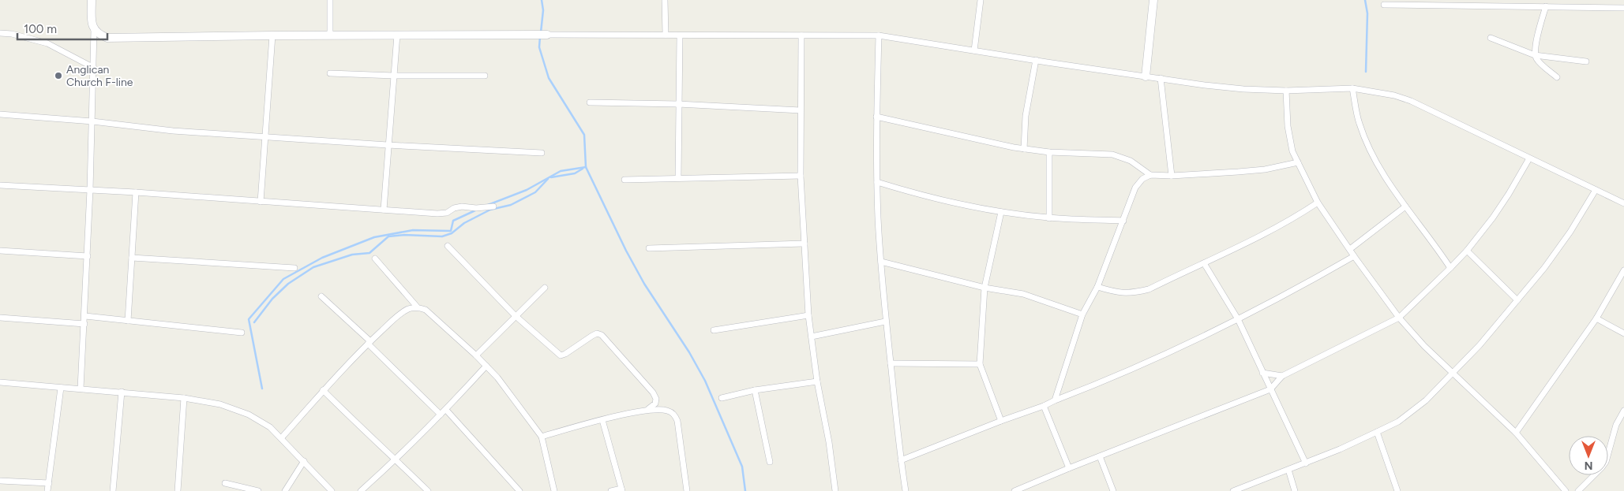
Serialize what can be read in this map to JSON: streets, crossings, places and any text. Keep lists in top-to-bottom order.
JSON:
{
  "places": ["Anglican Church F-line"],
  "scale_bar": "100 m",
  "north": "bottom"
}
